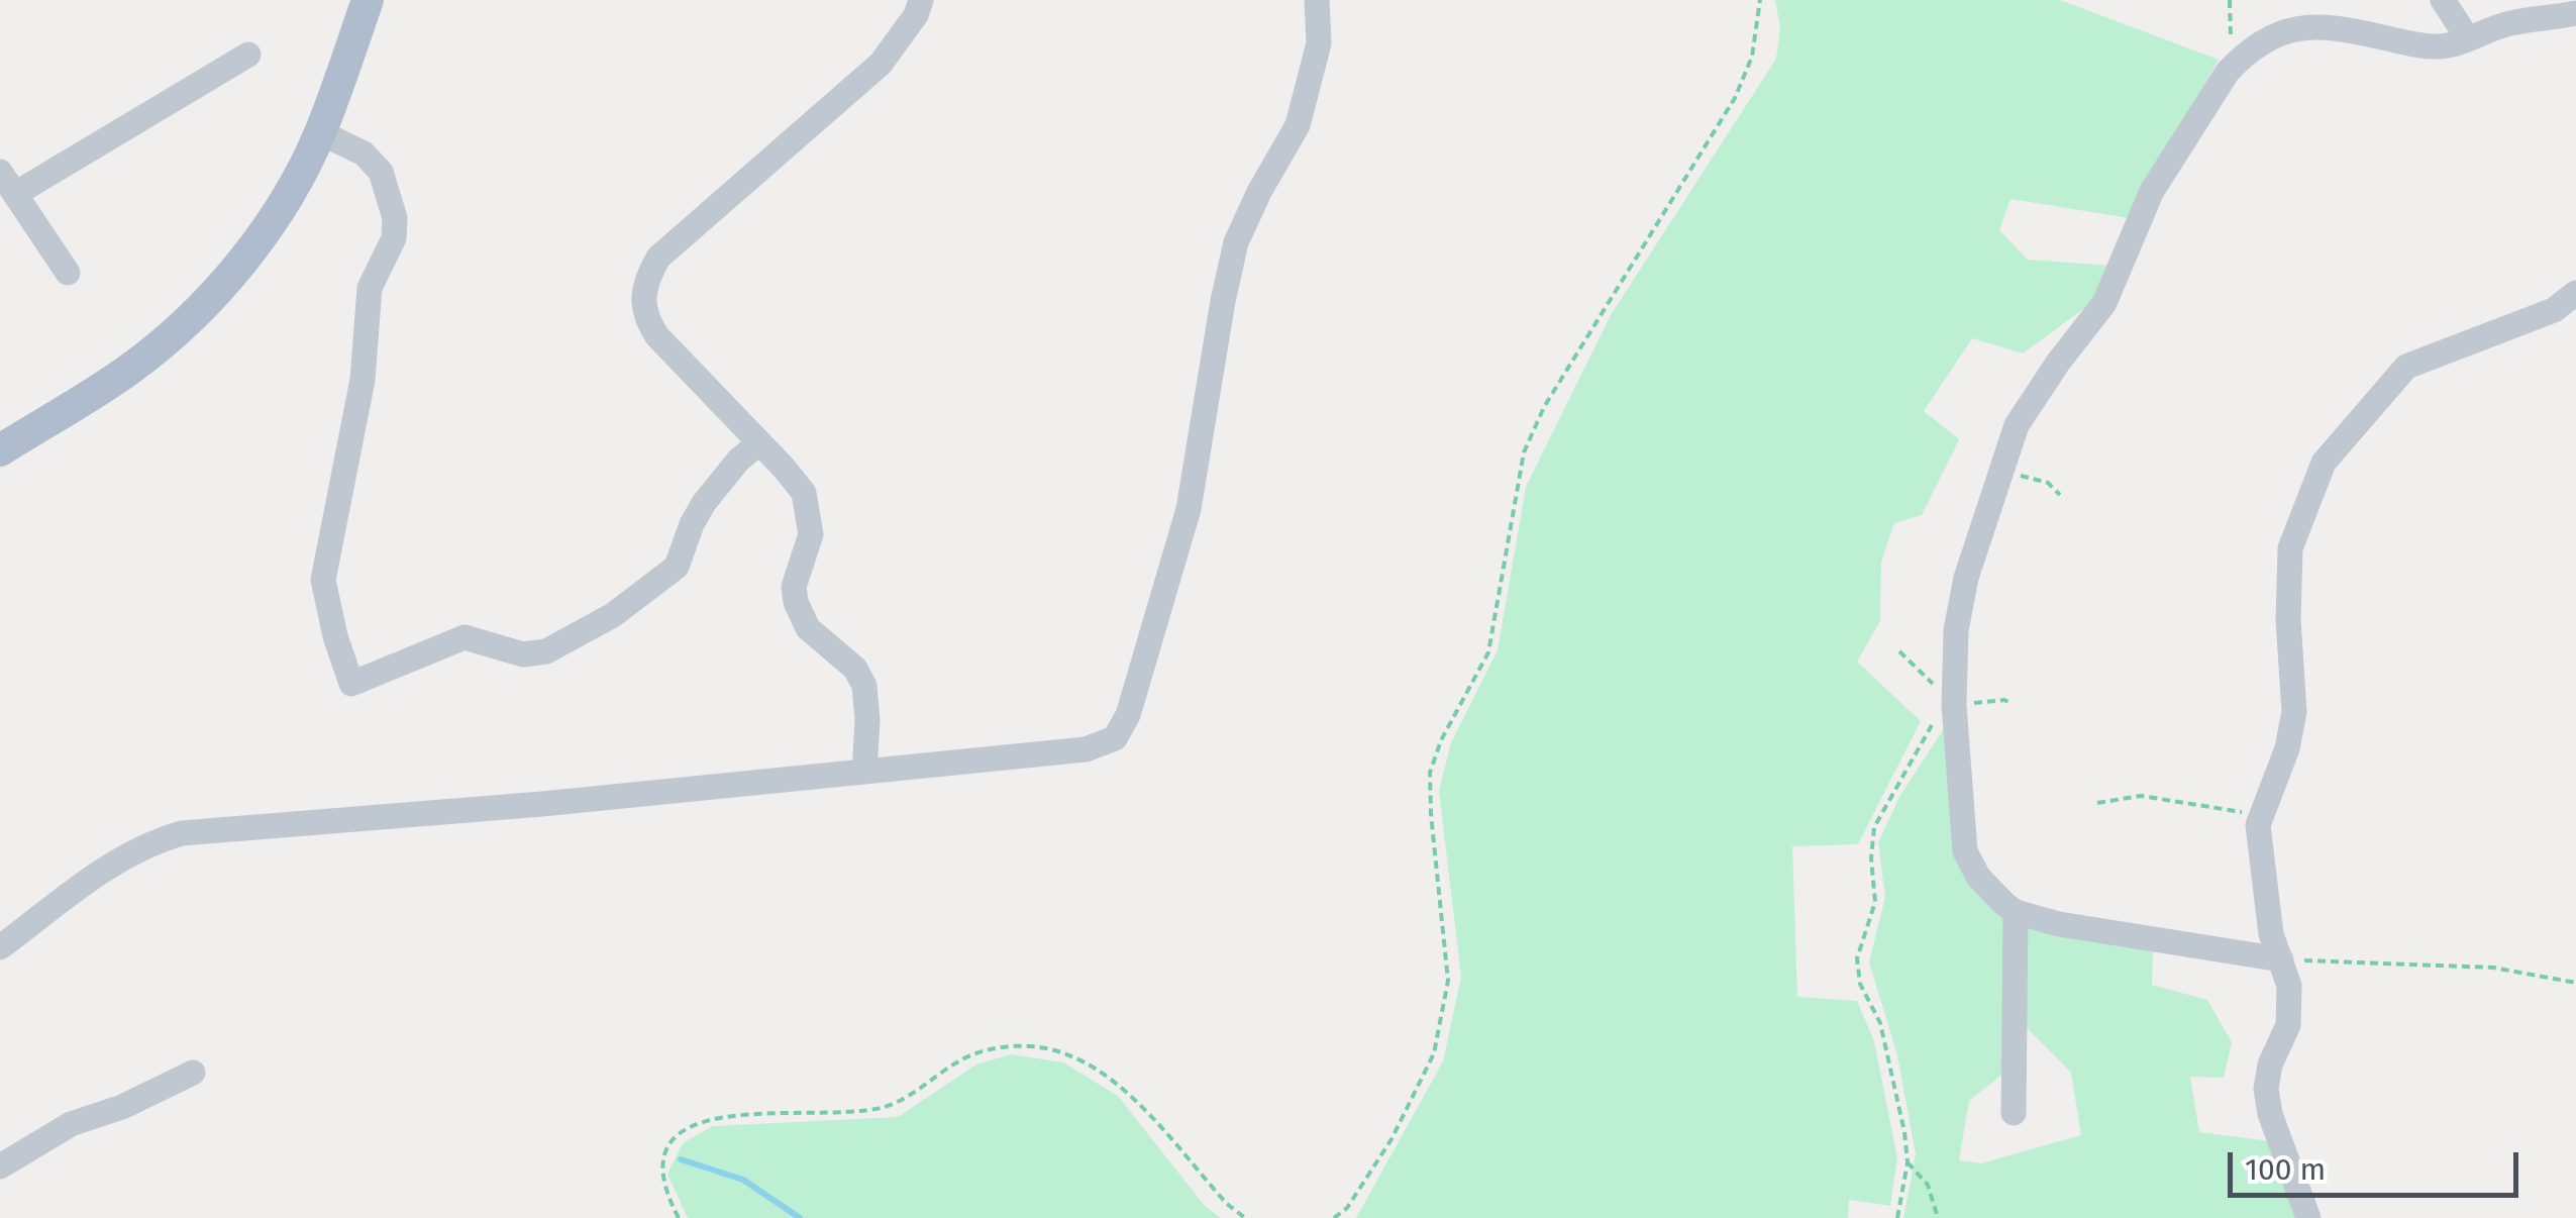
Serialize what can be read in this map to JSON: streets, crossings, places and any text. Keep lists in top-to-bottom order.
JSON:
{
  "scale_bar": "100 m"
}
